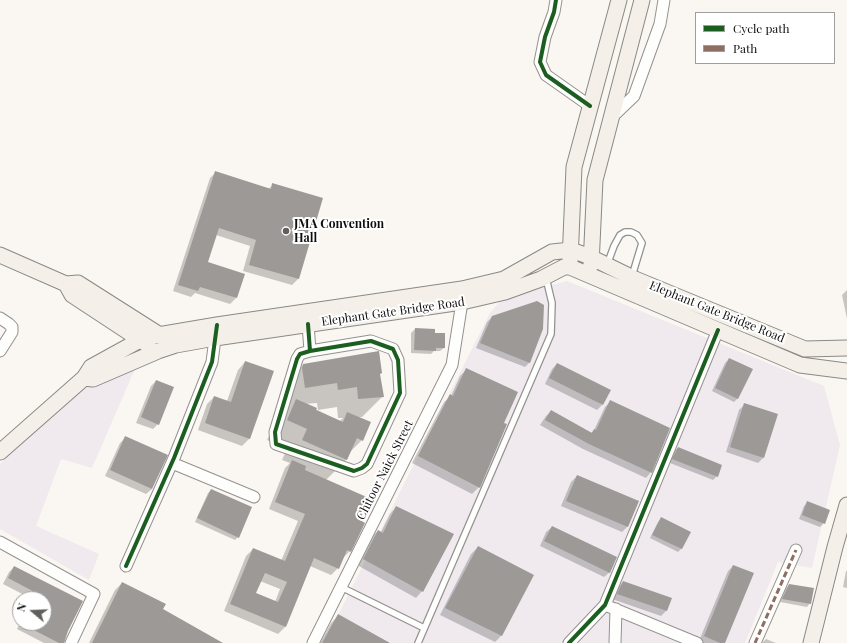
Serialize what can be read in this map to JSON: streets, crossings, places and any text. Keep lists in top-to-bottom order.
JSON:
{
  "streets": {
    "main road": ["Elephant Gate Bridge Road"],
    "street": ["Chitoor Naick Street"]
  },
  "crossings": [
    ["Elephant Gate Bridge Road", "Chitoor Naick Street"]
  ],
  "places": ["JMA Convention Hall"],
  "legend": ["Cycle path", "Path"],
  "north": "left"
}
